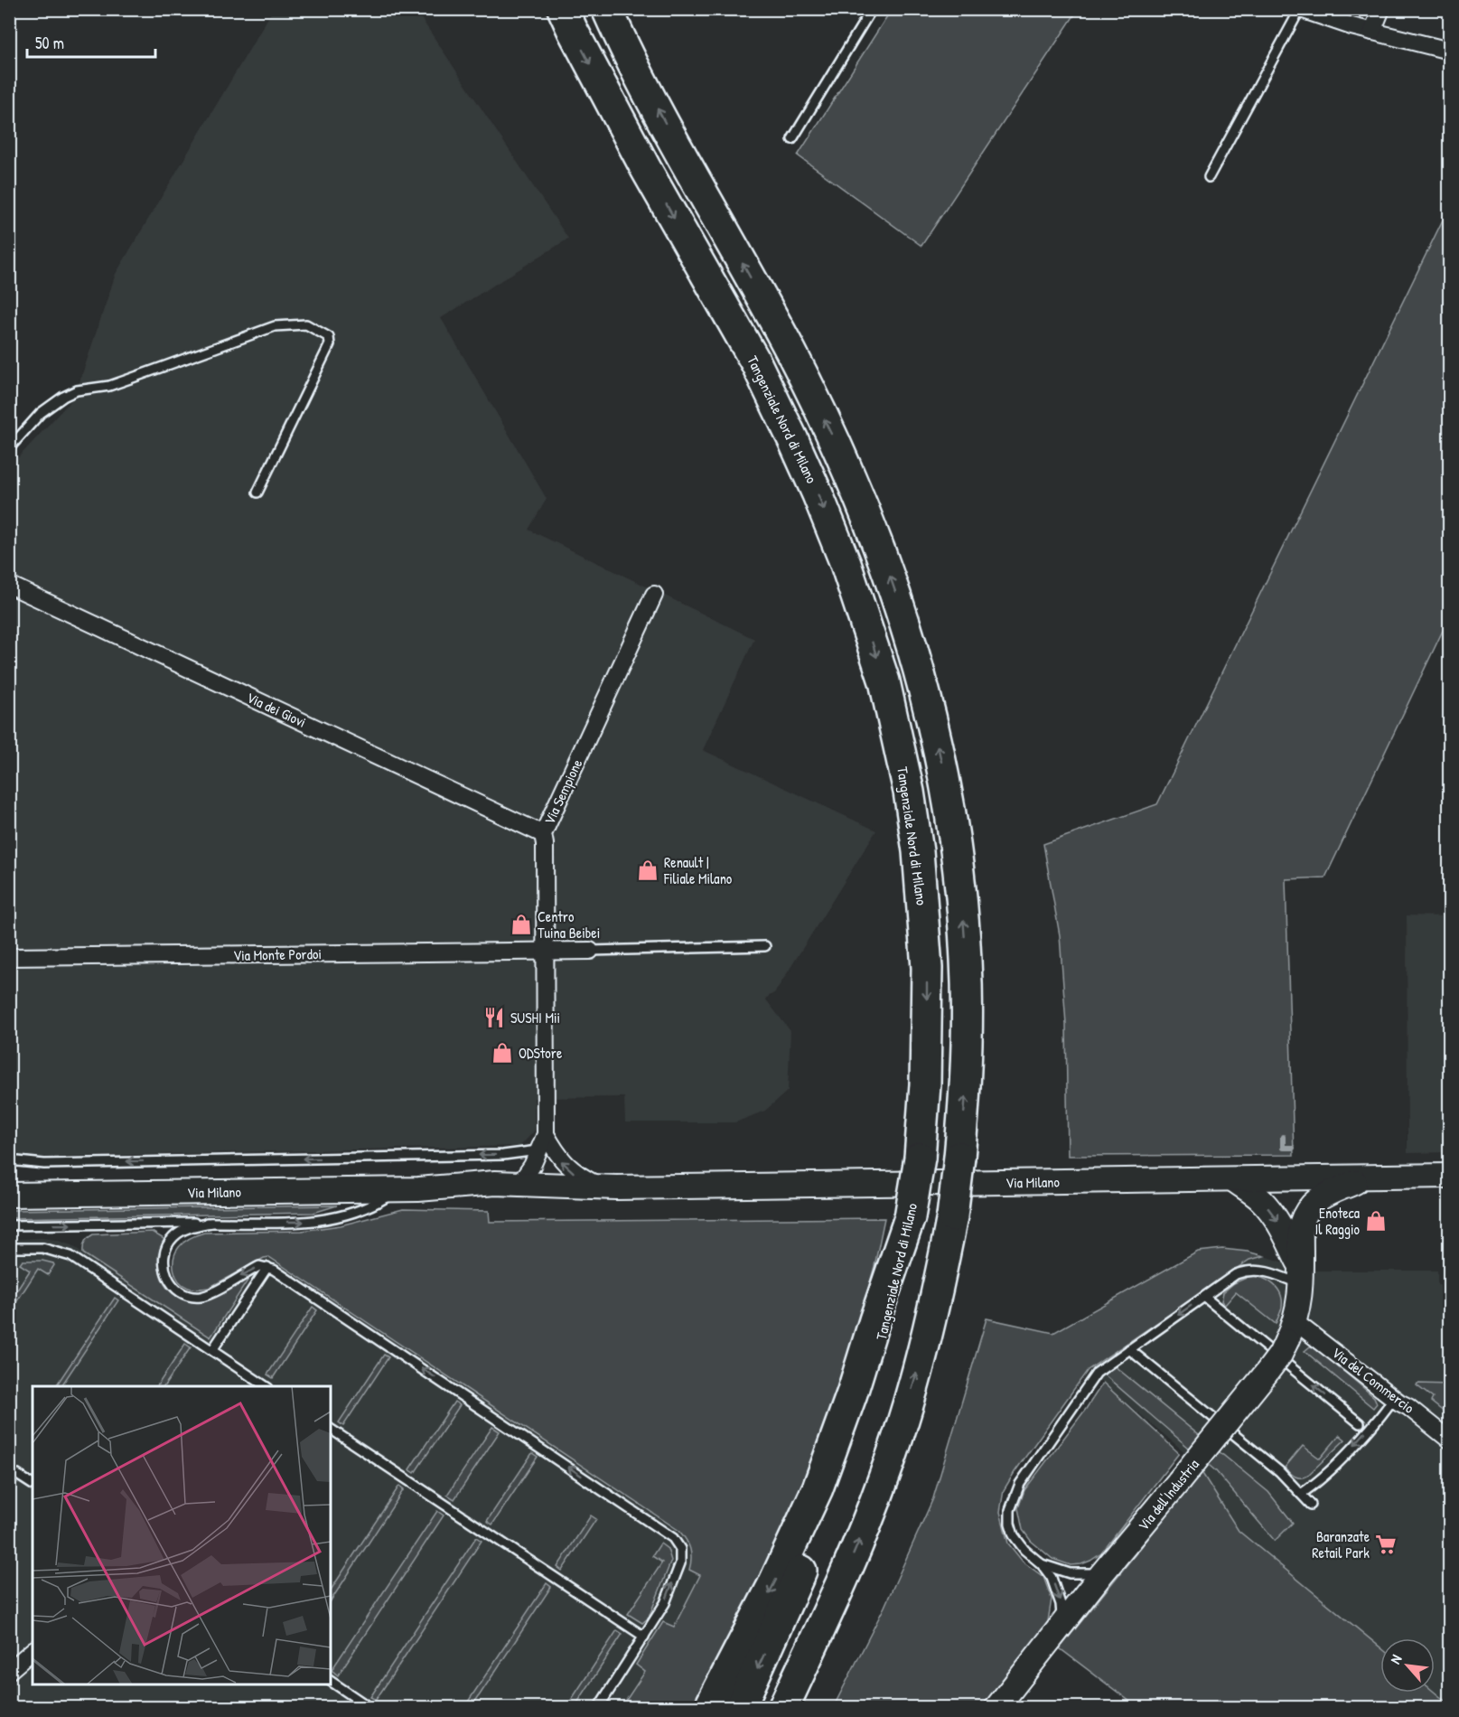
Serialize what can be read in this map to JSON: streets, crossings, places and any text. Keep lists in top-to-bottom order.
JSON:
{
  "streets": {
    "highway": ["Tangenziale Nord di Milano"],
    "street": [
      "Via dei Giovi",
      "Via Sempione",
      "Via Monte Pordoi",
      "Via Milano",
      "Via del Commercio",
      "Via dell'Industria"
    ]
  },
  "crossings": [
    ["Via dei Giovi", "Via Sempione"],
    ["Via Sempione", "Via Monte Pordoi"],
    ["Via Sempione", "Via Milano"],
    ["Via Milano", "Via dell'Industria"],
    ["Via del Commercio", "Via dell'Industria"]
  ],
  "places": {
    "shop": [
      "Renault | Filiale Milano",
      "Centro Tuina Beibei",
      "ODStore",
      "Enoteca Il Raggio"
    ],
    "restaurant": ["SUSHI Mii"],
    "supermarket": ["Baranzate Retail Park"]
  },
  "scale_bar": "50 m",
  "north": "top left"
}
